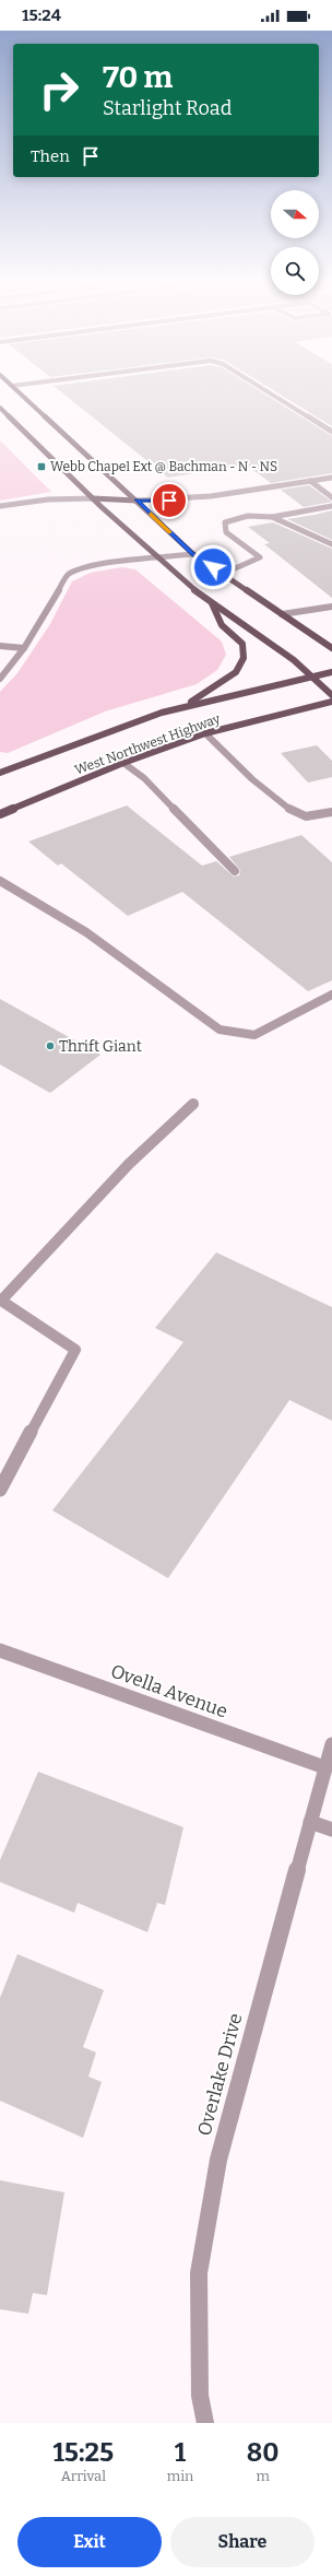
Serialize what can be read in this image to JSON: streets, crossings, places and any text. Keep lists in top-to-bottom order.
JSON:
{
  "streets": {
    "main road": ["West Northwest Highway"],
    "street": ["Ovella Avenue", "Overlake Drive"]
  },
  "crossings": [
    ["Ovella Avenue", "Overlake Drive"]
  ],
  "places": {
    "transit": ["Webb Chapel Ext @ Bachman - N - NS"],
    "other": ["Thrift Giant"]
  },
  "north": "right",
  "page": {
    "status": "15:24",
    "turn": ["70 m", "Starlight Road"],
    "then": "Then",
    "eta": [
      "15:25",
      "Arrival",
      "1",
      "min",
      "80",
      "m"
    ],
    "buttons": ["Exit", "Share"]
  }
}
